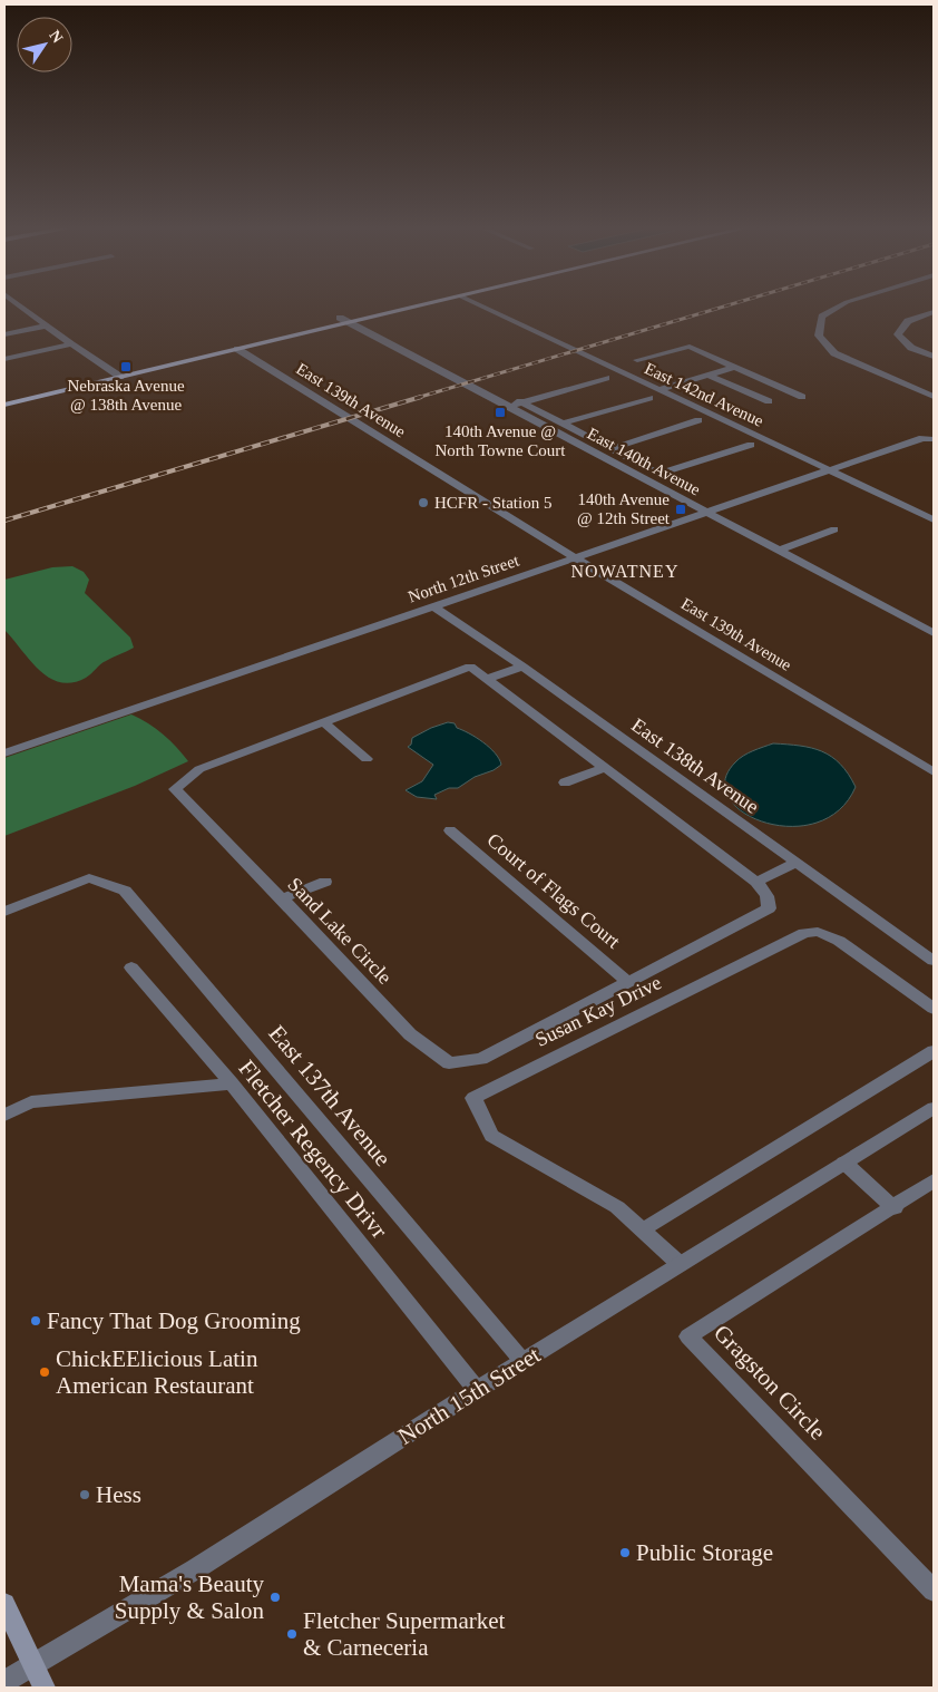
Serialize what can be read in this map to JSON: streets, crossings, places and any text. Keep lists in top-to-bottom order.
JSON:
{
  "streets": {
    "street": [
      "East 142nd Avenue",
      "East 139th Avenue",
      "East 140th Avenue",
      "North 12th Street",
      "East 138th Avenue",
      "Court of Flags Court",
      "Sand Lake Circle",
      "Susan Kay Drive",
      "East 137th Avenue",
      "Fletcher Regency Drivr",
      "Gragston Circle",
      "North 15th Street"
    ]
  },
  "crossings": [
    ["East 142nd Avenue", "North 12th Street"],
    ["East 139th Avenue", "North 12th Street"],
    ["East 140th Avenue", "North 12th Street"],
    ["North 12th Street", "East 138th Avenue"],
    ["Court of Flags Court", "Sand Lake Circle"],
    ["Susan Kay Drive", "North 15th Street"],
    ["East 137th Avenue", "North 15th Street"],
    ["Fletcher Regency Drivr", "North 15th Street"]
  ],
  "districts": ["NOWATNEY"],
  "places": {
    "transit": ["Nebraska Avenue @ 138th Avenue", "140th Avenue @ North Towne Court", "140th Avenue @ 12th Street"],
    "other": [
      "HCFR - Station 5",
      "Fancy That Dog Grooming",
      "ChickEElicious Latin American Restaurant",
      "Hess",
      "Public Storage",
      "Mama's Beauty Supply & Salon",
      "Fletcher Supermarket & Carneceria"
    ]
  },
  "north": "top right"
}
